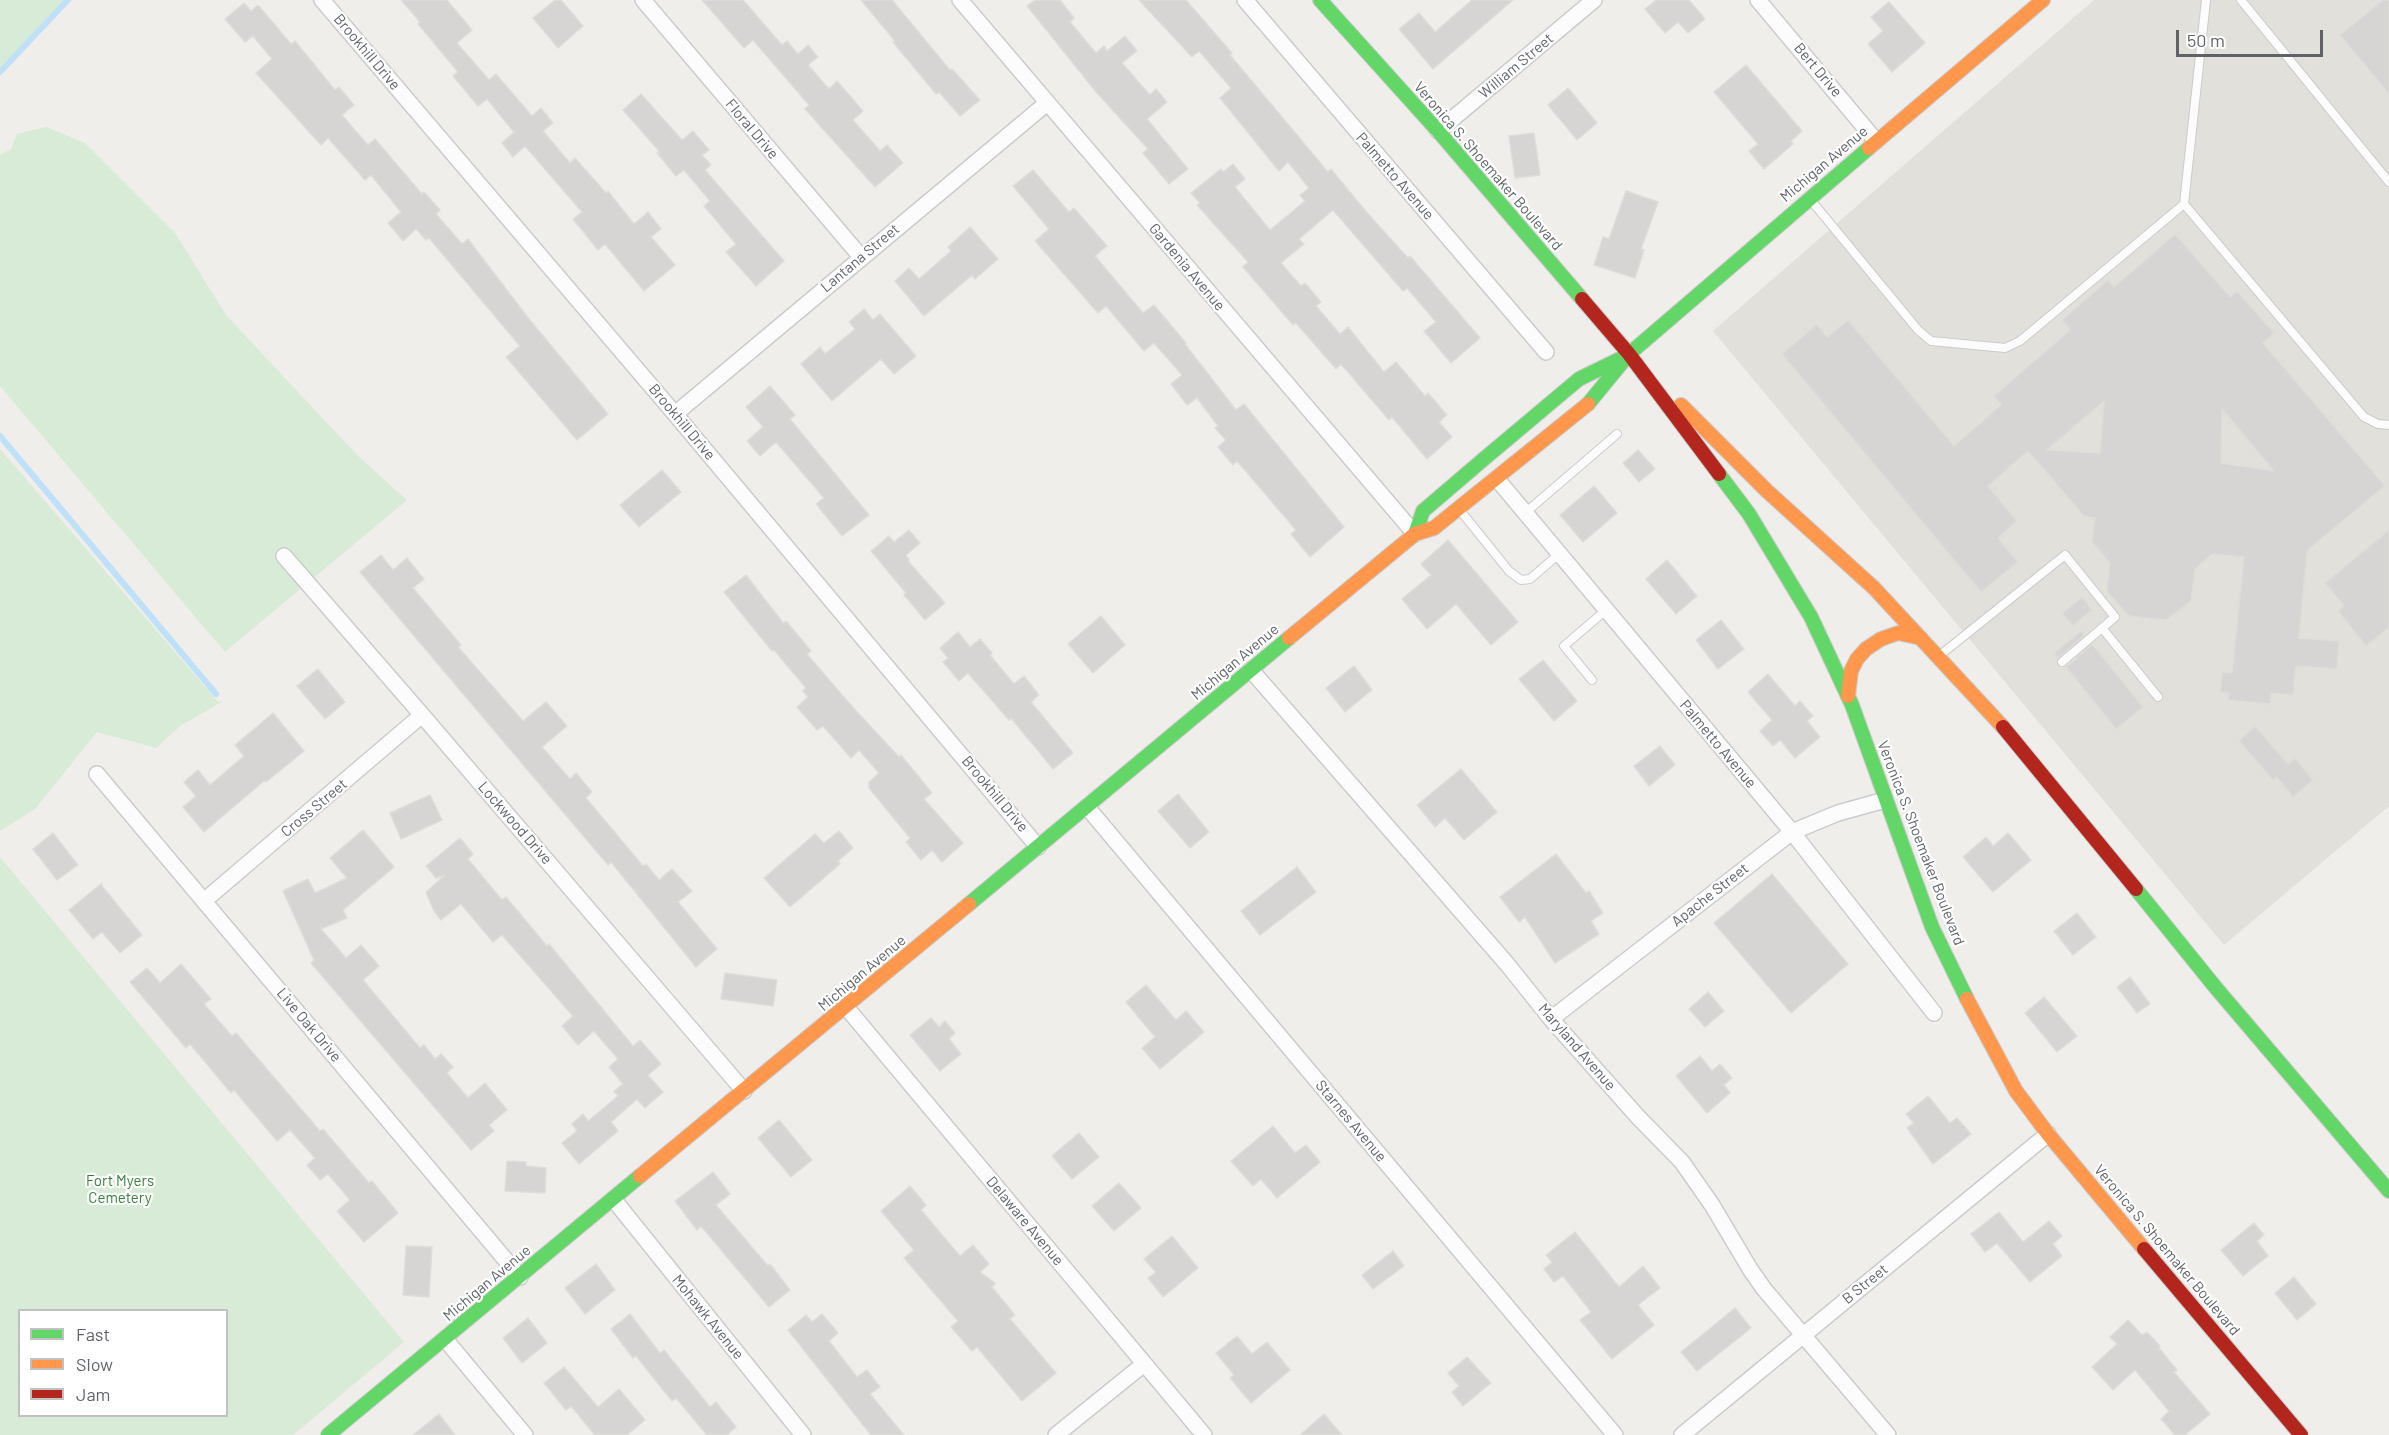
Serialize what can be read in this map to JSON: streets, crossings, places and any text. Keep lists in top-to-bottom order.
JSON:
{
  "streets": {
    "street": [
      "Brookhill Drive",
      "William Street",
      "Bert Drive",
      "Floral Drive",
      "Michigan Avenue",
      "Veronica S. Shoemaker Boulevard",
      "Palmetto Avenue",
      "Lantana Street",
      "Gardenia Avenue",
      "Cross Street",
      "Lockwood Drive",
      "Apache Street",
      "Live Oak Drive",
      "Maryland Avenue",
      "Starnes Avenue",
      "Delaware Avenue",
      "B Street",
      "Mohawk Avenue"
    ]
  },
  "crossings": [
    ["Brookhill Drive", "Michigan Avenue"],
    ["Brookhill Drive", "Lantana Street"],
    ["William Street", "Veronica S. Shoemaker Boulevard"],
    ["Bert Drive", "Michigan Avenue"],
    ["Floral Drive", "Lantana Street"],
    ["Michigan Avenue", "Veronica S. Shoemaker Boulevard"],
    ["Michigan Avenue", "Palmetto Avenue"],
    ["Michigan Avenue", "Gardenia Avenue"],
    ["Michigan Avenue", "Lockwood Drive"],
    ["Michigan Avenue", "Live Oak Drive"],
    ["Michigan Avenue", "Maryland Avenue"],
    ["Michigan Avenue", "Starnes Avenue"],
    ["Michigan Avenue", "Delaware Avenue"],
    ["Michigan Avenue", "Mohawk Avenue"],
    ["Veronica S. Shoemaker Boulevard", "Apache Street"],
    ["Veronica S. Shoemaker Boulevard", "B Street"],
    ["Palmetto Avenue", "Apache Street"],
    ["Lantana Street", "Gardenia Avenue"],
    ["Cross Street", "Lockwood Drive"],
    ["Cross Street", "Live Oak Drive"],
    ["Apache Street", "Maryland Avenue"],
    ["Maryland Avenue", "B Street"]
  ],
  "parks": ["Fort Myers Cemetery"],
  "legend": ["Fast", "Slow", "Jam"],
  "scale_bar": "50 m"
}
